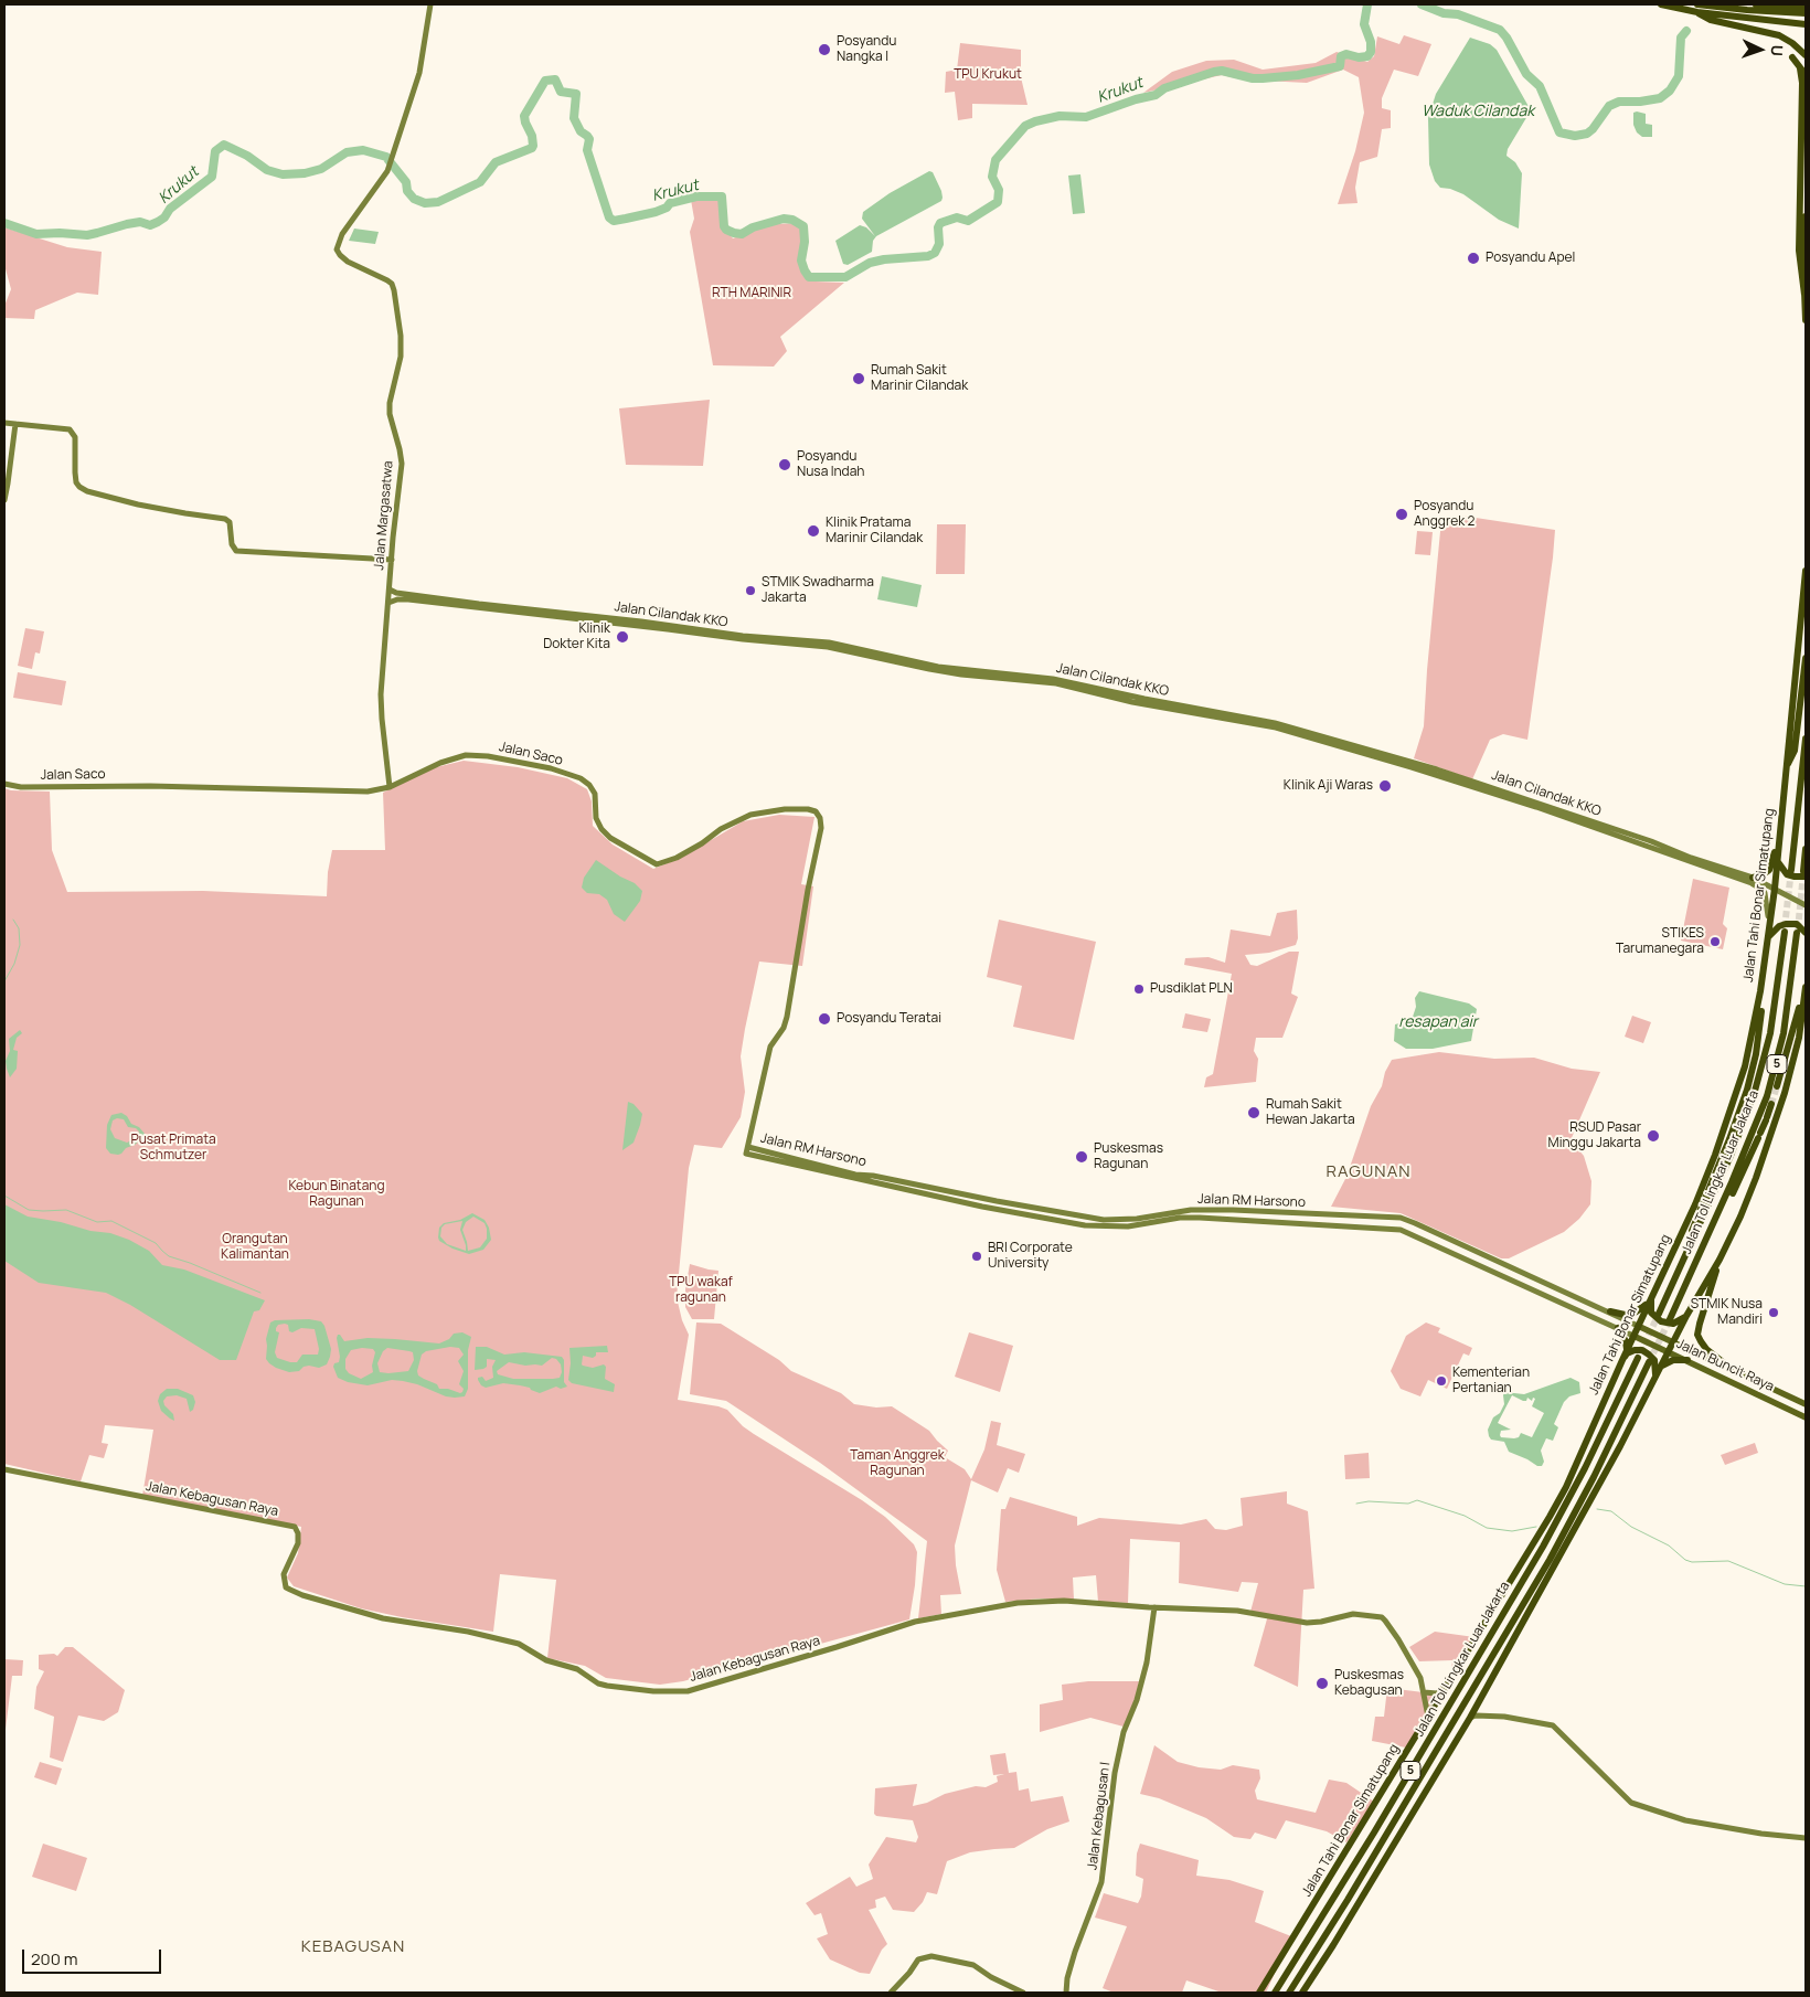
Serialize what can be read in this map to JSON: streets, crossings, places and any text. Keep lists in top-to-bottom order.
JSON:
{
  "streets": {
    "highway": ["Jalan Tahi Bonar Simatupang", "5", "Jalan Tol Lingkar Luar Jakarta"],
    "main road": [
      "Jalan Margasatwa",
      "Jalan Cilandak KKO",
      "Jalan Saco",
      "Jalan RM Harsono",
      "Jalan Buncit Raya",
      "Jalan Kebagusan Raya",
      "Jalan Kebagusan I"
    ]
  },
  "crossings": [
    ["Jalan Margasatwa", "Jalan Cilandak KKO"],
    ["Jalan Margasatwa", "Jalan Saco"],
    ["Jalan Cilandak KKO", "Jalan Tahi Bonar Simatupang"],
    ["Jalan Saco", "Jalan RM Harsono"],
    ["Jalan Tahi Bonar Simatupang", "Jalan RM Harsono"],
    ["Jalan Tahi Bonar Simatupang", "Jalan Buncit Raya"],
    ["Jalan Tahi Bonar Simatupang", "Jalan Kebagusan Raya"],
    ["Jalan RM Harsono", "Jalan Buncit Raya"],
    ["Jalan Kebagusan Raya", "Jalan Kebagusan I"]
  ],
  "districts": ["RAGUNAN", "KEBAGUSAN"],
  "water": ["Krukut", "Waduk Cilandak", "resapan air"],
  "parks": [
    "TPU Krukut",
    "RTH MARINIR",
    "Pusat Primata Schmutzer",
    "Kebun Binatang Ragunan",
    "Orangutan Kalimantan",
    "TPU wakaf ragunan",
    "Taman Anggrek Ragunan"
  ],
  "places": [
    "Posyandu Nangka I",
    "Posyandu Apel",
    "Rumah Sakit Marinir Cilandak",
    "Posyandu Nusa Indah",
    "Posyandu Anggrek 2",
    "Klinik Pratama Marinir Cilandak",
    "STMIK Swadharma Jakarta",
    "Klinik Dokter Kita",
    "Klinik Aji Waras",
    "STIKES Tarumanegara",
    "Pusdiklat PLN",
    "Posyandu Teratai",
    "Rumah Sakit Hewan Jakarta",
    "RSUD Pasar Minggu Jakarta",
    "Puskesmas Ragunan",
    "BRI Corporate University",
    "STMIK Nusa Mandiri",
    "Kementerian Pertanian",
    "Puskesmas Kebagusan"
  ],
  "scale_bar": "200 m",
  "north": "right"
}
